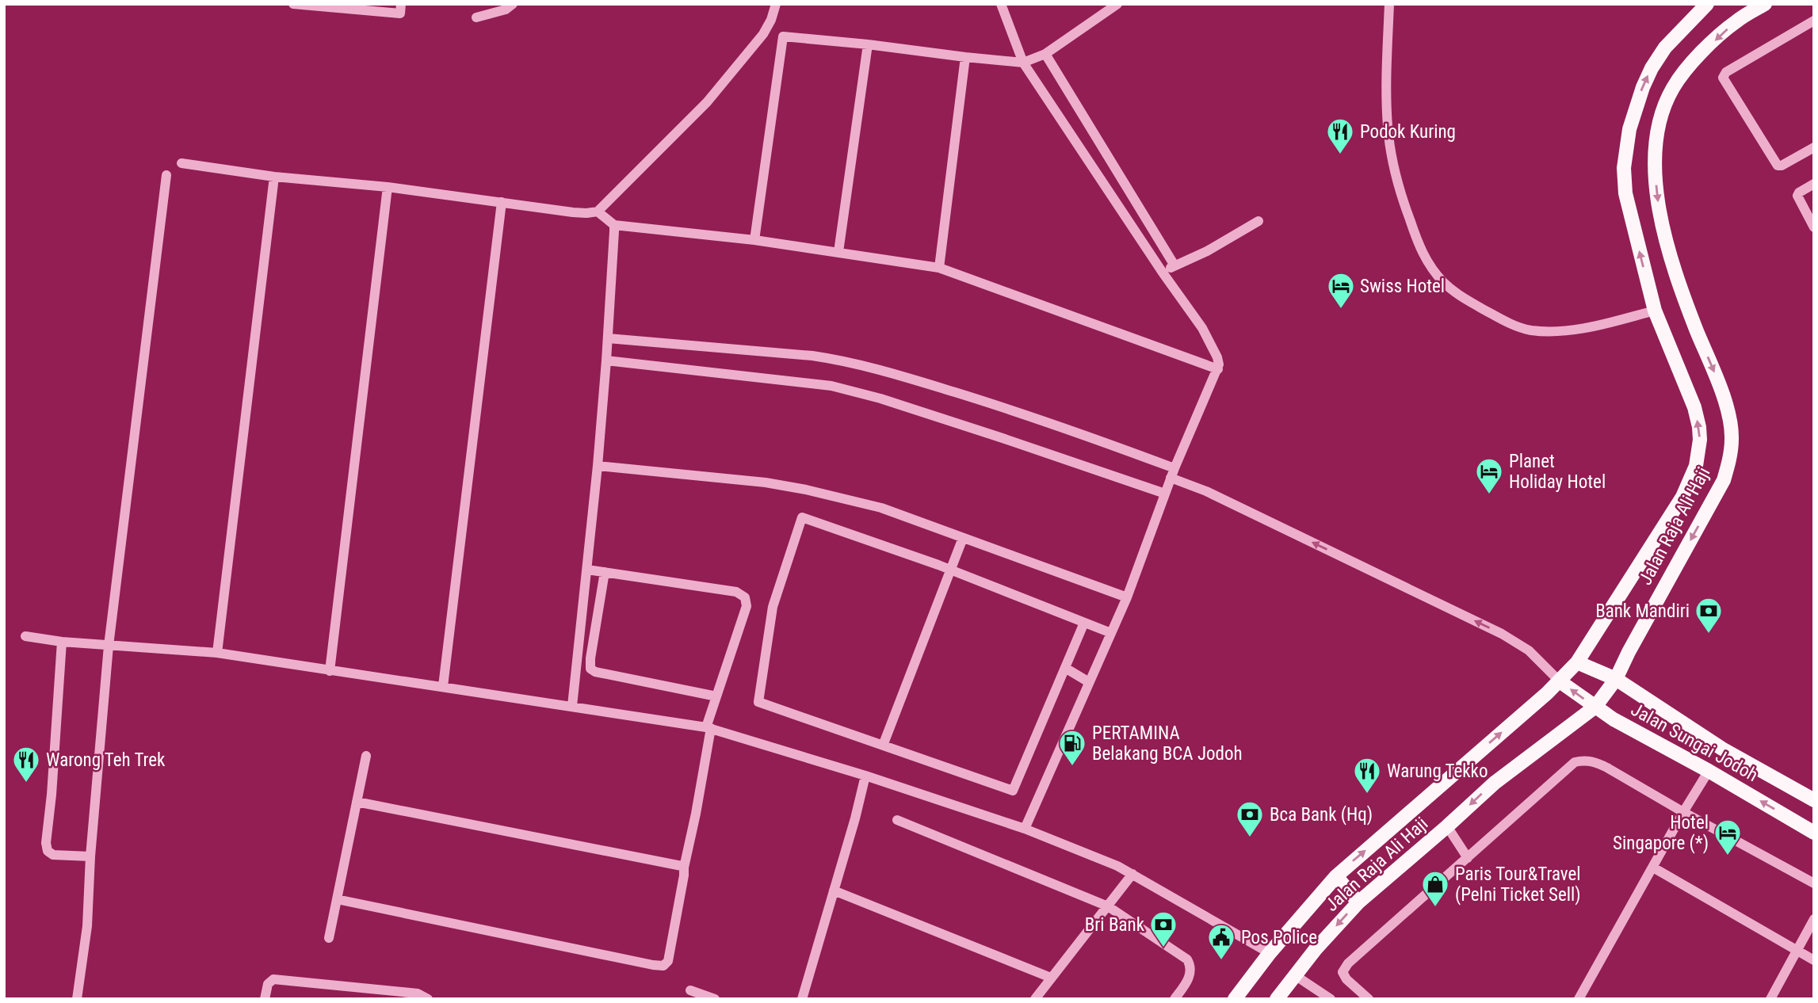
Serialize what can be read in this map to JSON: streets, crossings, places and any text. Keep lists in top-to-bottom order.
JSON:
{
  "streets": {
    "main road": ["Jalan Raja Ali Haji", "Jalan Sungai Jodoh"]
  },
  "crossings": [
    ["Jalan Raja Ali Haji", "Jalan Sungai Jodoh"]
  ],
  "places": {
    "restaurant": ["Podok Kuring", "Warong Teh Trek", "Warung Tekko"],
    "hotel": ["Swiss Hotel", "Planet Holiday Hotel", "Hotel Singapore (*)"],
    "bank": ["Bank Mandiri", "Bca Bank (Hq)", "Bri Bank"],
    "fuel station": ["PERTAMINA Belakang BCA Jodoh"],
    "shop": ["Paris Tour&Travel (Pelni Ticket Sell)"],
    "public building": ["Pos Police"]
  }
}
